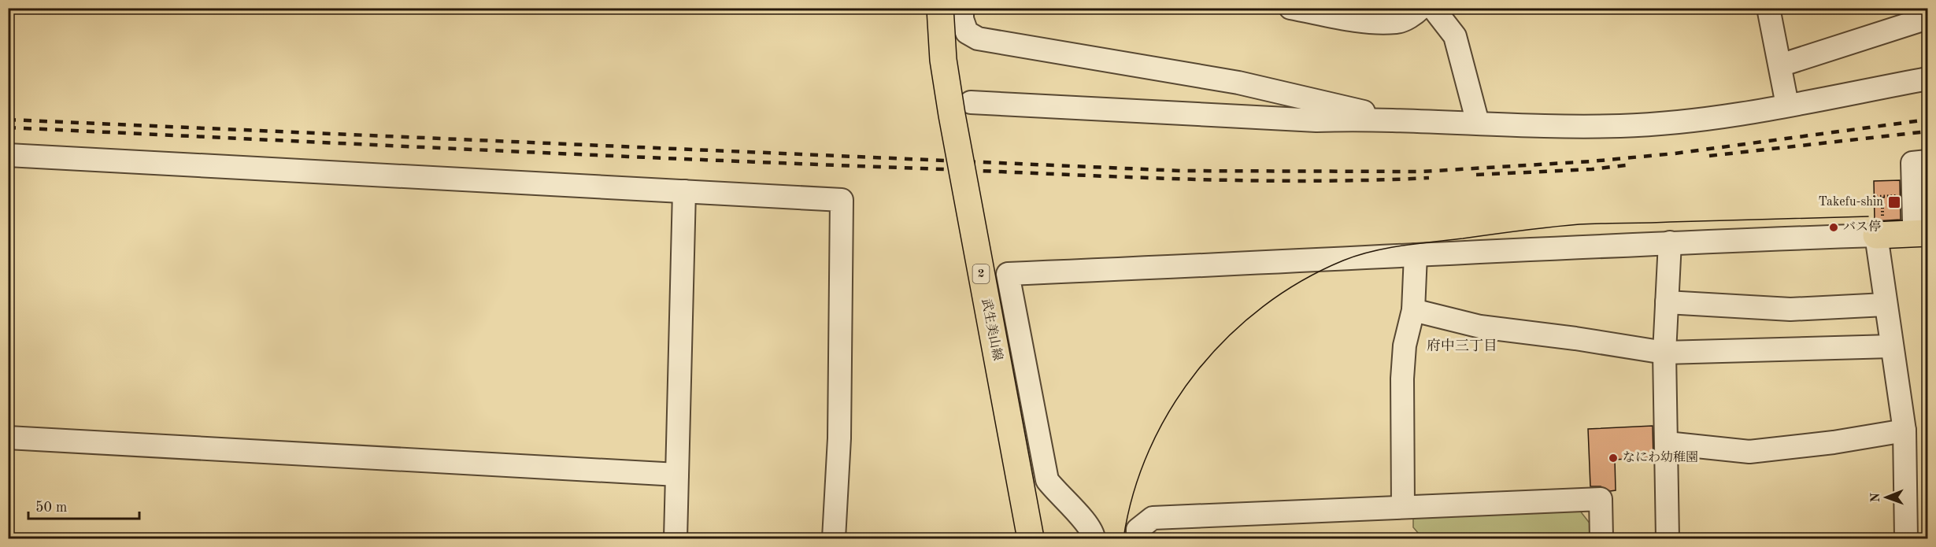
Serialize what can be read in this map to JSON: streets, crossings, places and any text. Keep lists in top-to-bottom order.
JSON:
{
  "streets": {
    "main road": ["2", "武生美山線"]
  },
  "districts": ["府中三丁目"],
  "places": {
    "transit": ["Takefu-shin"],
    "other": ["バス停", "なにわ幼稚園"]
  },
  "scale_bar": "50 m",
  "north": "left"
}
